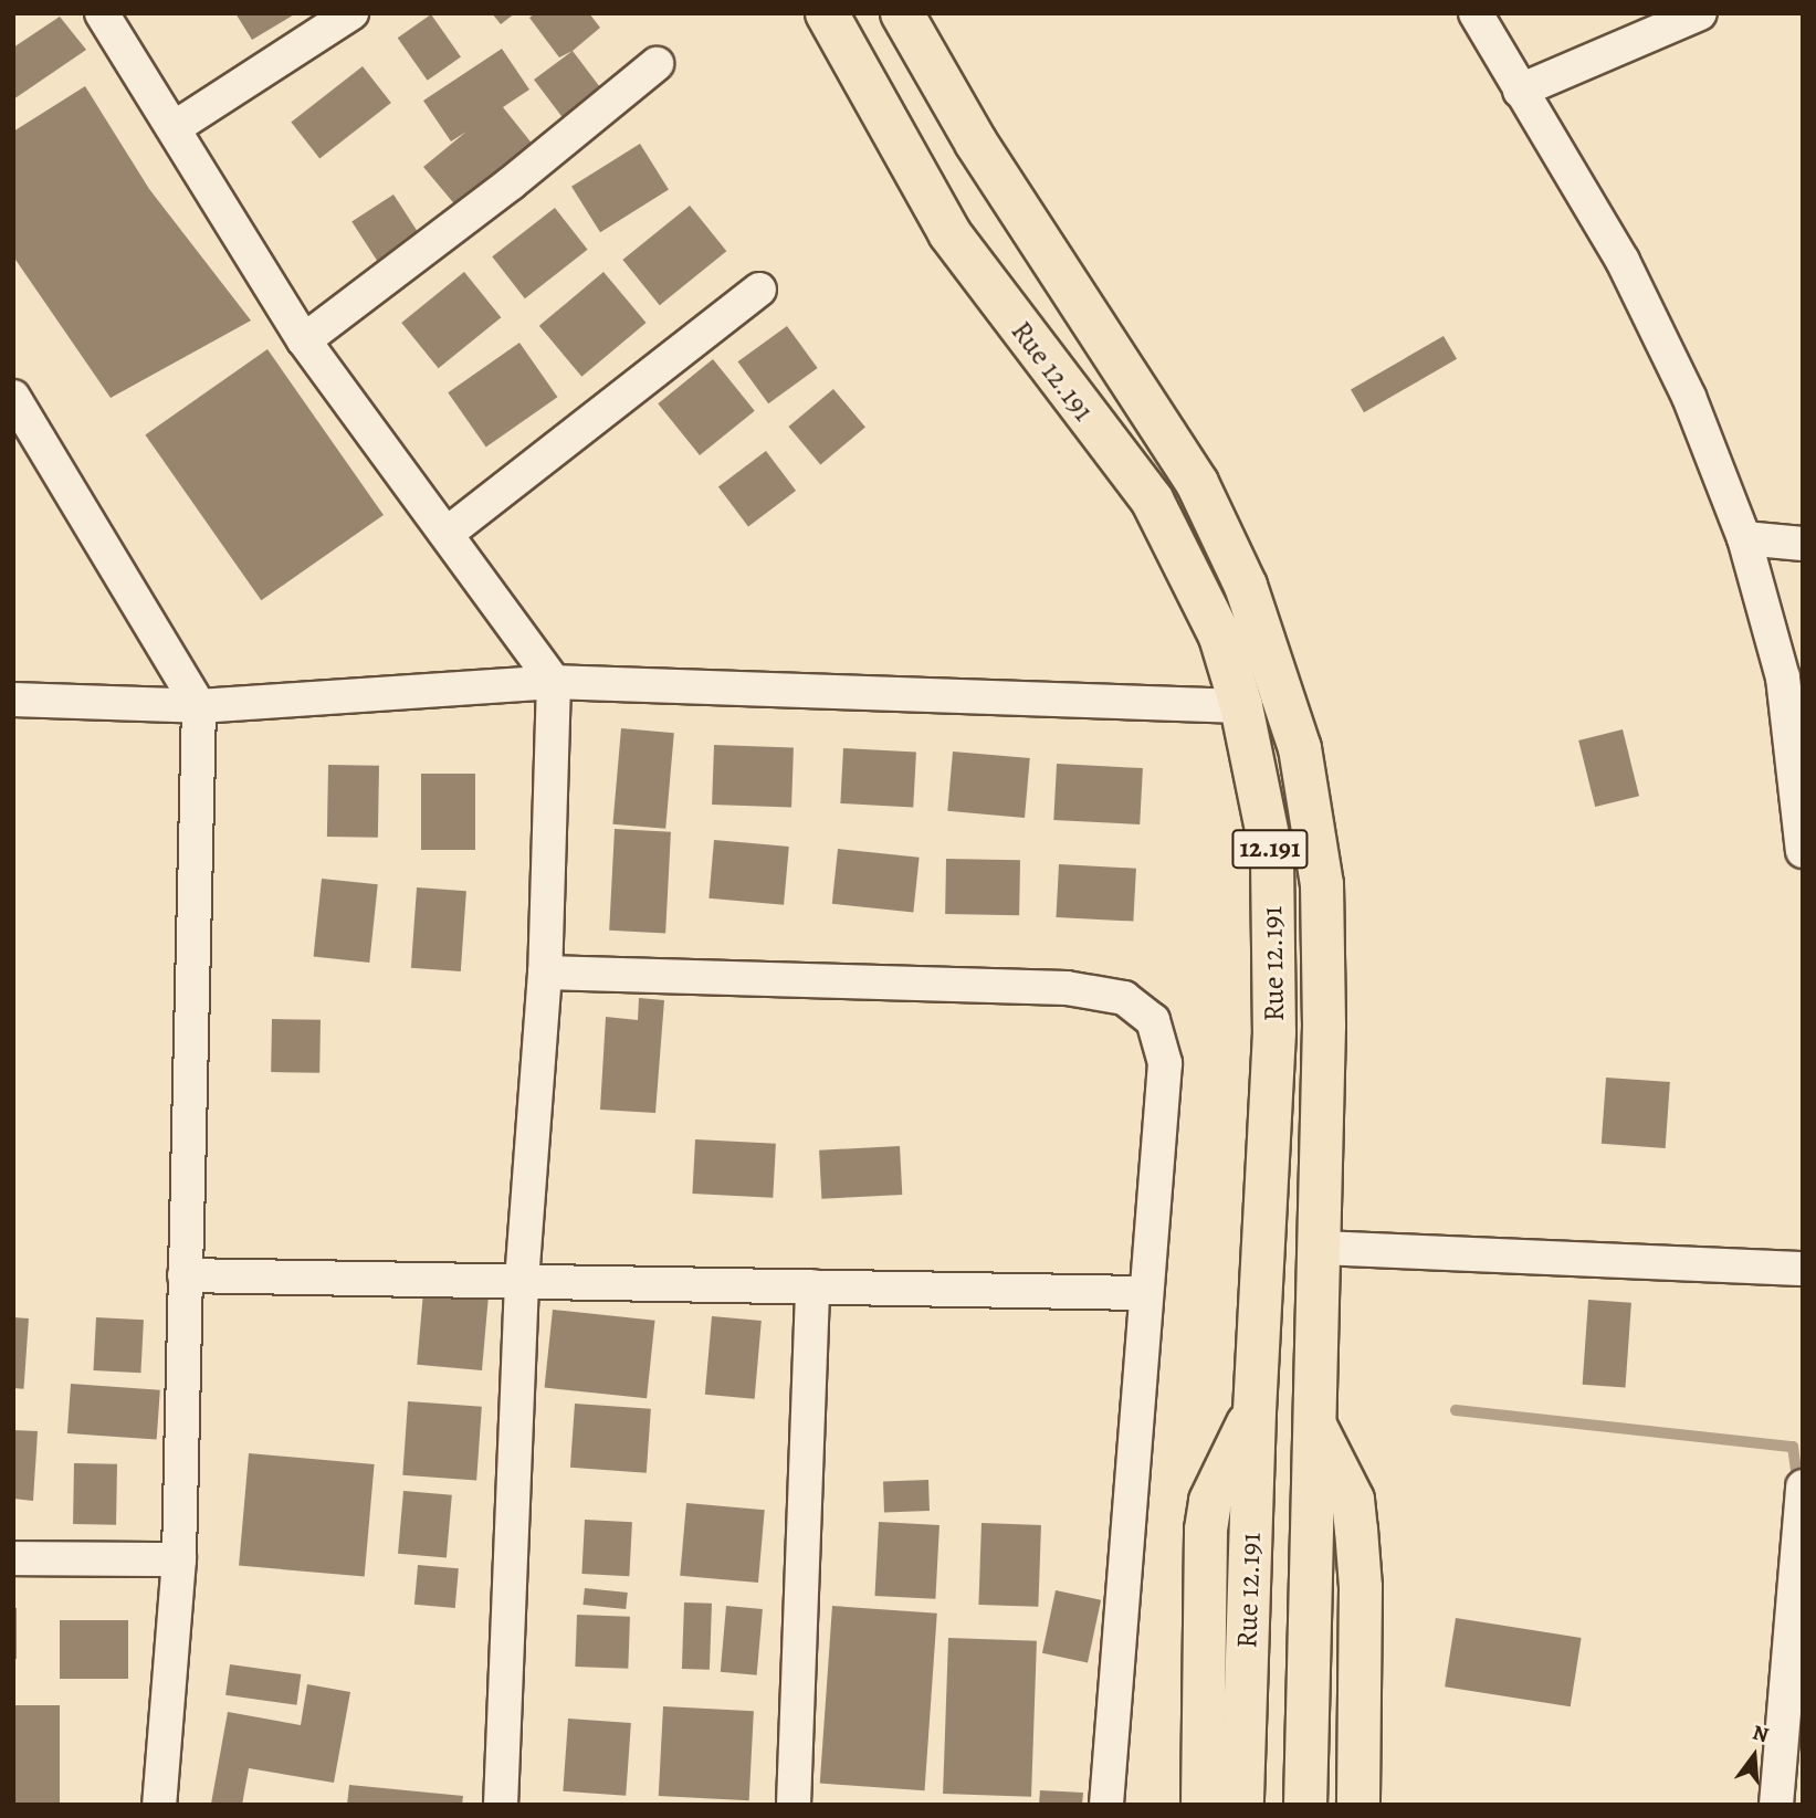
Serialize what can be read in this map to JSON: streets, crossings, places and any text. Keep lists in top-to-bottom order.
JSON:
{
  "streets": {
    "main road": ["Rue 12.191", "12.191"]
  },
  "north": "top"
}
